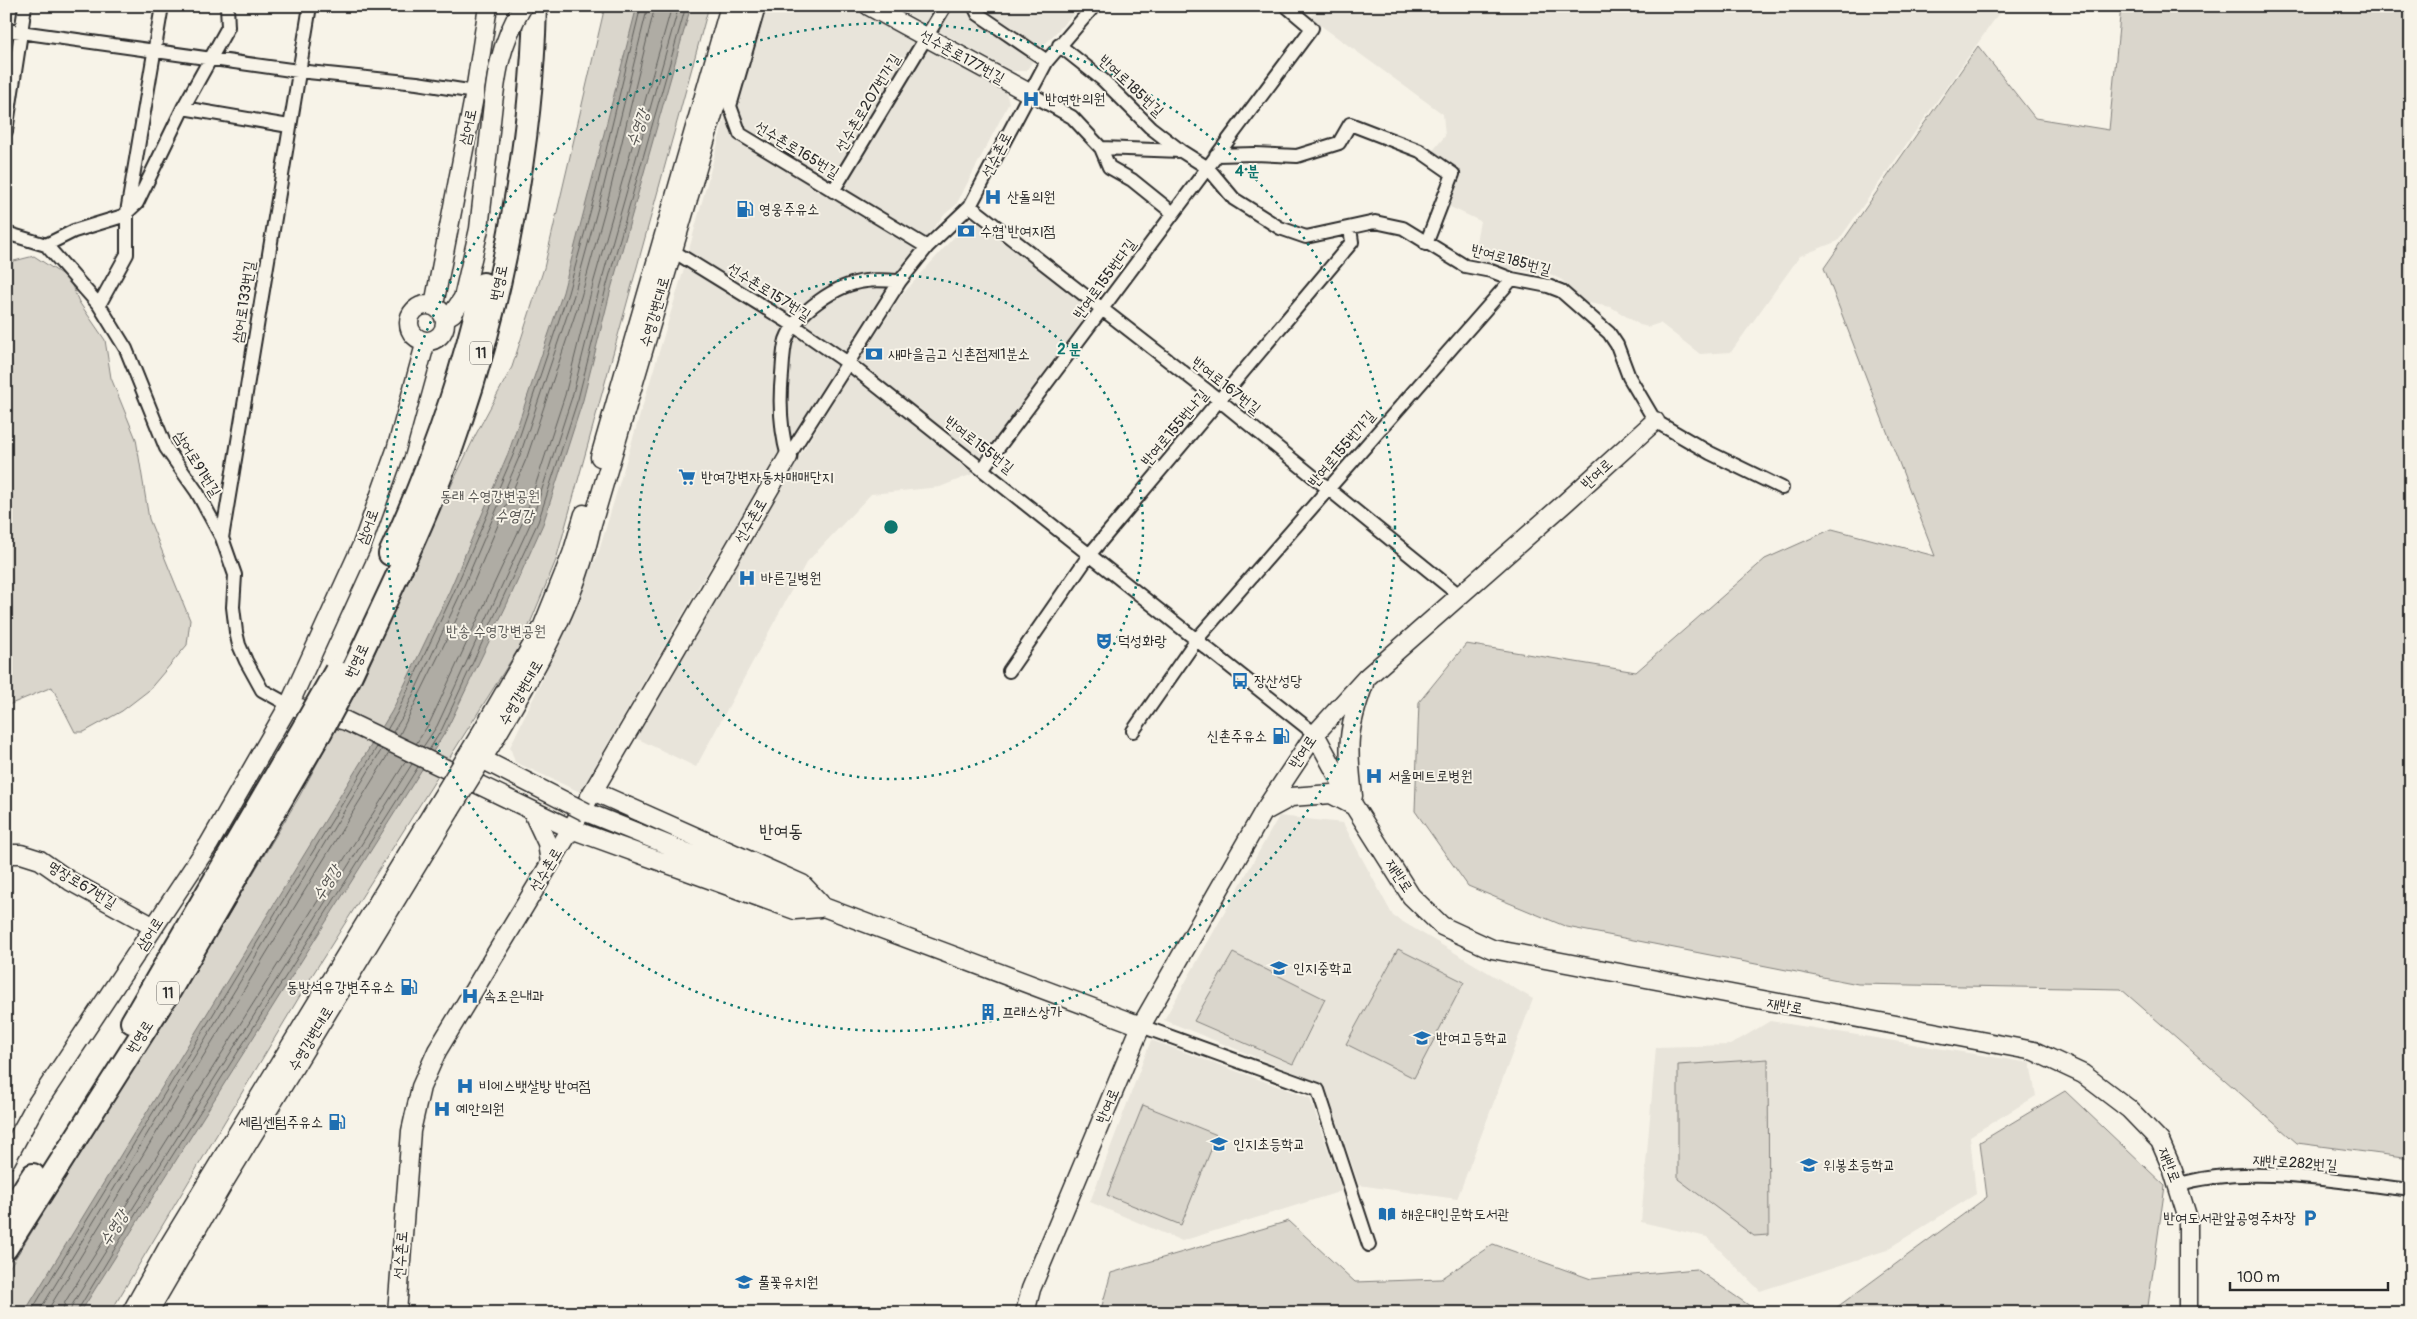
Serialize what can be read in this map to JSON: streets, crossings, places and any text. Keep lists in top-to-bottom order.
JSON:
{
  "streets": {
    "highway": ["번영로", "11"],
    "main road": [
      "선수촌로177번길",
      "삼어로",
      "선수촌로",
      "수영강변대로",
      "반여로",
      "재반로",
      "명장로67번길"
    ],
    "street": [
      "반여로185번길",
      "선수촌로207번가길",
      "선수촌로165번길",
      "반여로155번다길",
      "선수촌로157번길",
      "삼어로133번길",
      "반여로167번길",
      "반여로155번나길",
      "반여로155번길",
      "반여로155번가길",
      "삼어로91번길",
      "재반로282번길"
    ]
  },
  "crossings": [
    ["선수촌로177번길", "선수촌로207번가길"],
    ["선수촌로177번길", "선수촌로"],
    ["반여로185번길", "선수촌로"],
    ["반여로185번길", "반여로155번다길"],
    ["반여로185번길", "반여로155번나길"],
    ["반여로185번길", "반여로155번가길"],
    ["반여로185번길", "반여로"],
    ["선수촌로207번가길", "선수촌로165번길"],
    ["삼어로", "삼어로91번길"],
    ["삼어로", "명장로67번길"],
    ["선수촌로165번길", "선수촌로"],
    ["선수촌로", "선수촌로157번길"],
    ["선수촌로", "반여로167번길"],
    ["선수촌로", "반여로155번길"],
    ["반여로155번다길", "반여로167번길"],
    ["반여로155번다길", "반여로155번길"],
    ["선수촌로157번길", "수영강변대로"],
    ["선수촌로157번길", "반여로155번길"],
    ["삼어로133번길", "삼어로91번길"],
    ["반여로167번길", "반여로155번나길"],
    ["반여로167번길", "반여로155번가길"],
    ["반여로167번길", "반여로"],
    ["반여로155번나길", "반여로155번길"],
    ["반여로155번길", "반여로155번가길"],
    ["반여로155번길", "반여로"],
    ["반여로155번길", "재반로"],
    ["반여로", "재반로"],
    ["재반로", "재반로282번길"]
  ],
  "districts": ["반여동"],
  "water": ["수영강"],
  "parks": ["동래 수영강변공원", "반송 수영강변공원"],
  "places": {
    "hospital": [
      "반여한의원",
      "산돌의원",
      "바른길병원",
      "서울메트로병원",
      "속조은내과",
      "비에스뱃살방 반여점",
      "예안의원"
    ],
    "fuel station": [
      "영웅주유소",
      "신촌주유소",
      "동방석유강변주유소",
      "세림센텀주유소"
    ],
    "bank": ["수협 반여지점", "새마을금고 신촌점제1분소"],
    "supermarket": ["반여강변자동차매매단지"],
    "theatre": ["덕성화랑"],
    "bus stop": ["장산성당"],
    "school or university": [
      "인지중학교",
      "반여고등학교",
      "인지초등학교",
      "위봉초등학교",
      "풀꽃유치원"
    ],
    "building": ["프래스상가"],
    "library": ["해운대인문학도서관"],
    "parking": ["반여도서관앞공영주차장"]
  },
  "scale_bar": "100 m",
  "rings": ["4 분", "2 분"]
}
